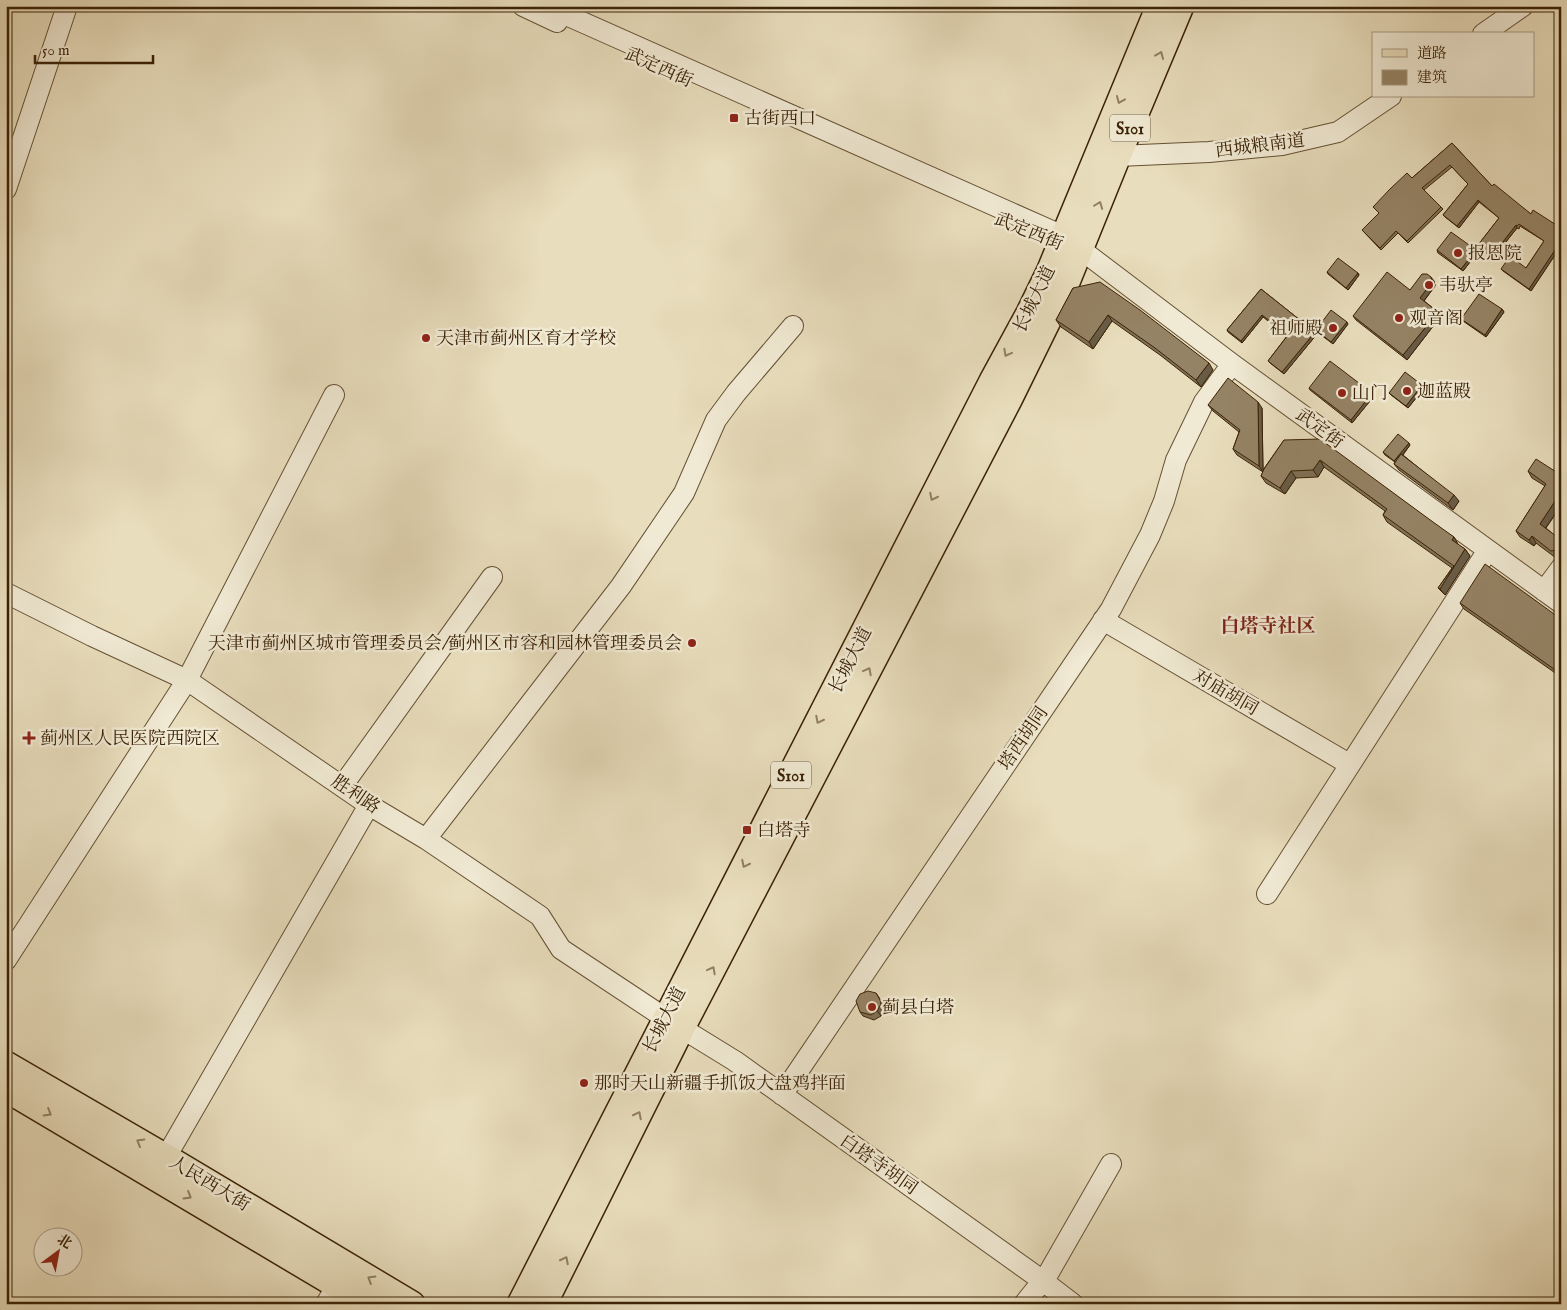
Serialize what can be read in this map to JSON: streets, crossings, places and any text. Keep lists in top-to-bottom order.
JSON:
{
  "streets": {
    "main road": ["S101", "长城大道", "人民西大街"],
    "street": [
      "武定西街",
      "西城粮南道",
      "武定街",
      "对庙胡同",
      "塔西胡同",
      "胜利路",
      "白塔寺胡同"
    ]
  },
  "crossings": [
    ["武定西街", "长城大道"],
    ["武定西街", "武定街"],
    ["西城粮南道", "长城大道"],
    ["长城大道", "武定街"],
    ["长城大道", "胜利路"],
    ["长城大道", "白塔寺胡同"],
    ["武定街", "塔西胡同"],
    ["对庙胡同", "塔西胡同"],
    ["塔西胡同", "白塔寺胡同"],
    ["胜利路", "白塔寺胡同"]
  ],
  "districts": ["白塔寺社区"],
  "places": {
    "transit": ["古街西口", "白塔寺"],
    "other": [
      "报恩院",
      "韦驮亭",
      "观音阁",
      "祖师殿",
      "天津市蓟州区育才学校",
      "迦蓝殿",
      "山门",
      "天津市蓟州区城市管理委员会/蓟州区市容和园林管理委员会",
      "蓟县白塔",
      "那时天山新疆手抓饭大盘鸡拌面"
    ],
    "health": ["蓟州区人民医院西院区"]
  },
  "legend": ["道路", "建筑"],
  "scale_bar": "50 m",
  "north": "top right"
}
